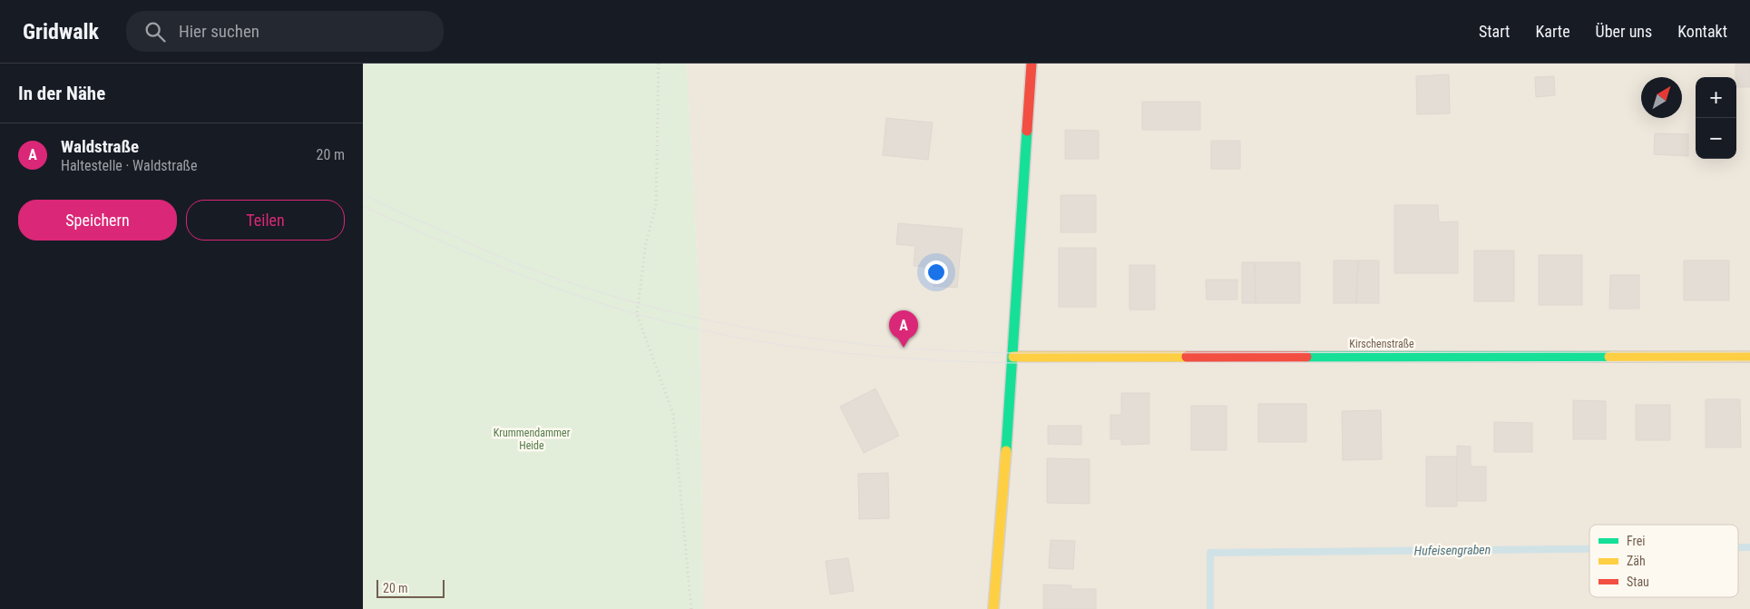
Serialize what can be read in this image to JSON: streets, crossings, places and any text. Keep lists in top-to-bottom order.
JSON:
{
  "streets": {
    "street": ["Kirschenstraße"]
  },
  "water": ["Hufeisengraben"],
  "parks": ["Krummendammer Heide"],
  "legend": ["Frei", "Zäh", "Stau"],
  "scale_bar": "20 m",
  "north": "top right",
  "page": {
    "header": "Gridwalk",
    "search": "Hier suchen",
    "nav": [
      "Start",
      "Karte",
      "Über uns",
      "Kontakt"
    ],
    "heading": "In der Nähe",
    "map_buttons": ["+", "−"],
    "list": [
      {
        "mark": "A",
        "name": "Waldstraße",
        "note": "Haltestelle · Waldstraße",
        "value": "20 m"
      }
    ],
    "buttons": ["Speichern", "Teilen"],
    "pins": "A",
    "scale": "20 m"
  }
}
